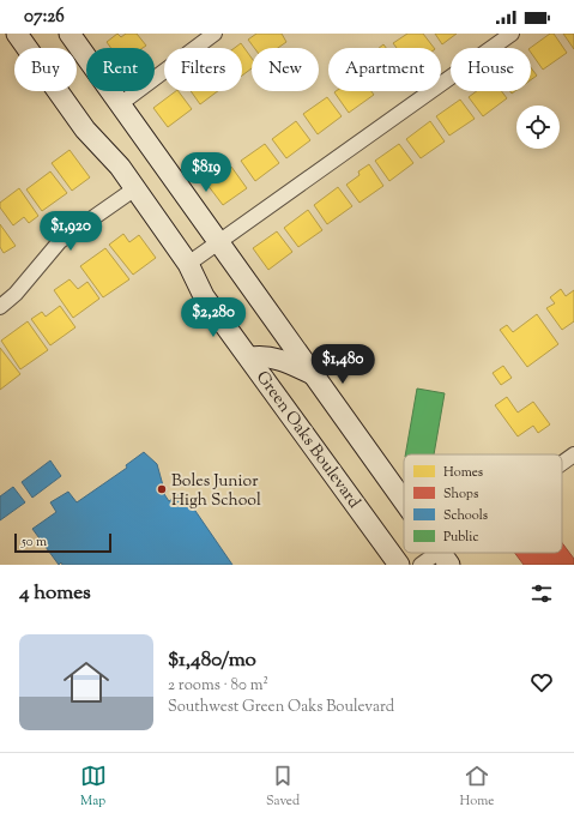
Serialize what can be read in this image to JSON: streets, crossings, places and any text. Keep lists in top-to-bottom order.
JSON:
{
  "streets": {
    "main road": ["Green Oaks Boulevard"]
  },
  "places": ["Boles Junior High School"],
  "legend": [
    "Homes",
    "Shops",
    "Schools",
    "Public"
  ],
  "scale_bar": "50 m",
  "page": {
    "status": "07:26",
    "chip": [
      "Buy",
      "Rent",
      "Filters",
      "New",
      "Apartment",
      "House"
    ],
    "price": [
      "$819",
      "$1,920",
      "$2,280",
      "$1,480"
    ],
    "scale": "50 m",
    "heading": "4 homes",
    "list": [
      {
        "name": "$1,480/mo",
        "note": "2 rooms · 80 m² · Southwest Green Oaks Boulevard"
      }
    ],
    "tabs": ["Map", "Saved", "Home"]
  }
}
